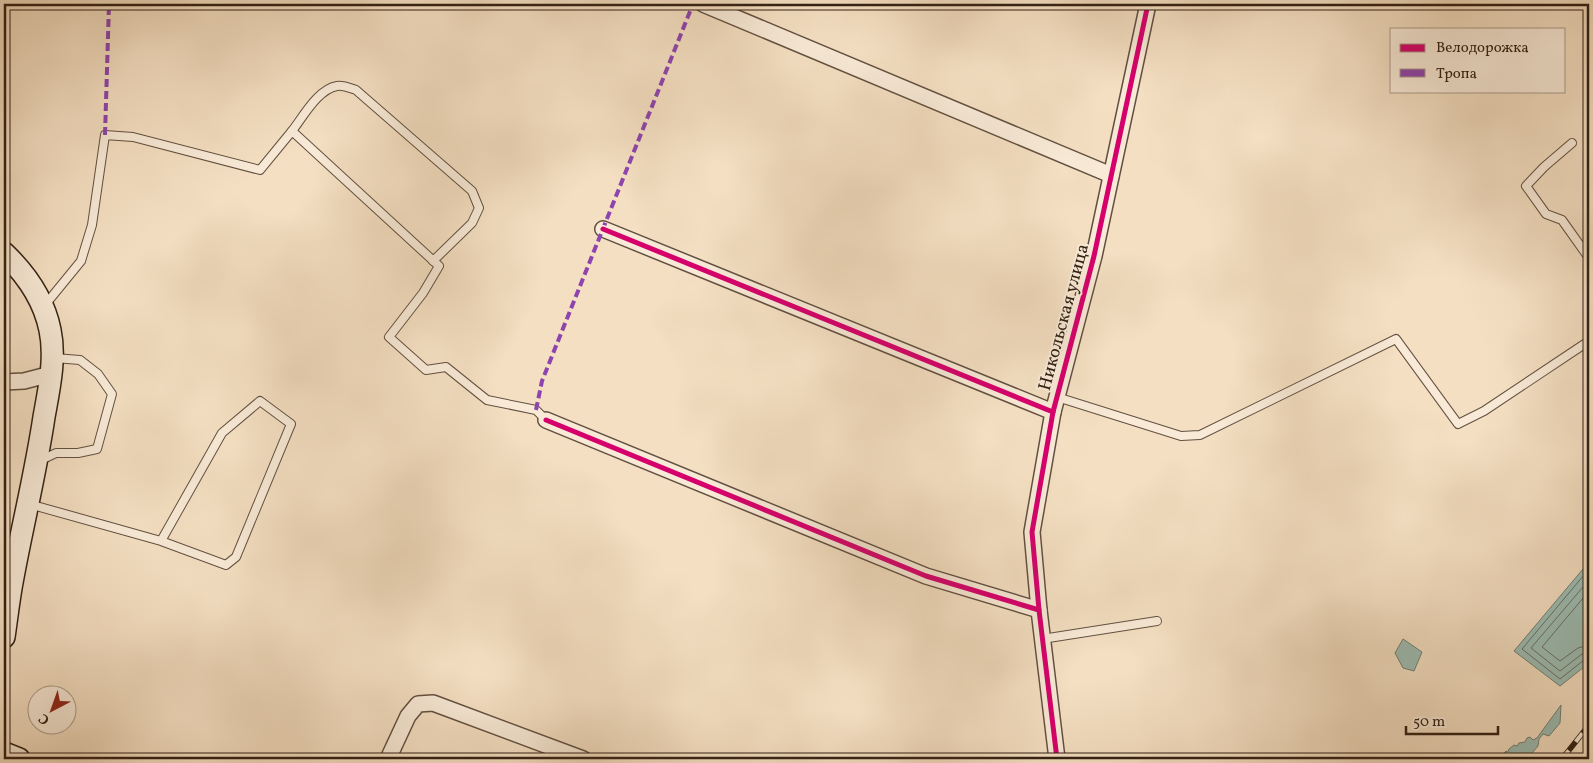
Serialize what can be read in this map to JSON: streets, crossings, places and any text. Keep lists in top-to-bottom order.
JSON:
{
  "streets": {
    "street": ["Никольская улица"]
  },
  "legend": ["Велодорожка", "Тропа"],
  "scale_bar": "50 m",
  "north": "bottom left"
}
